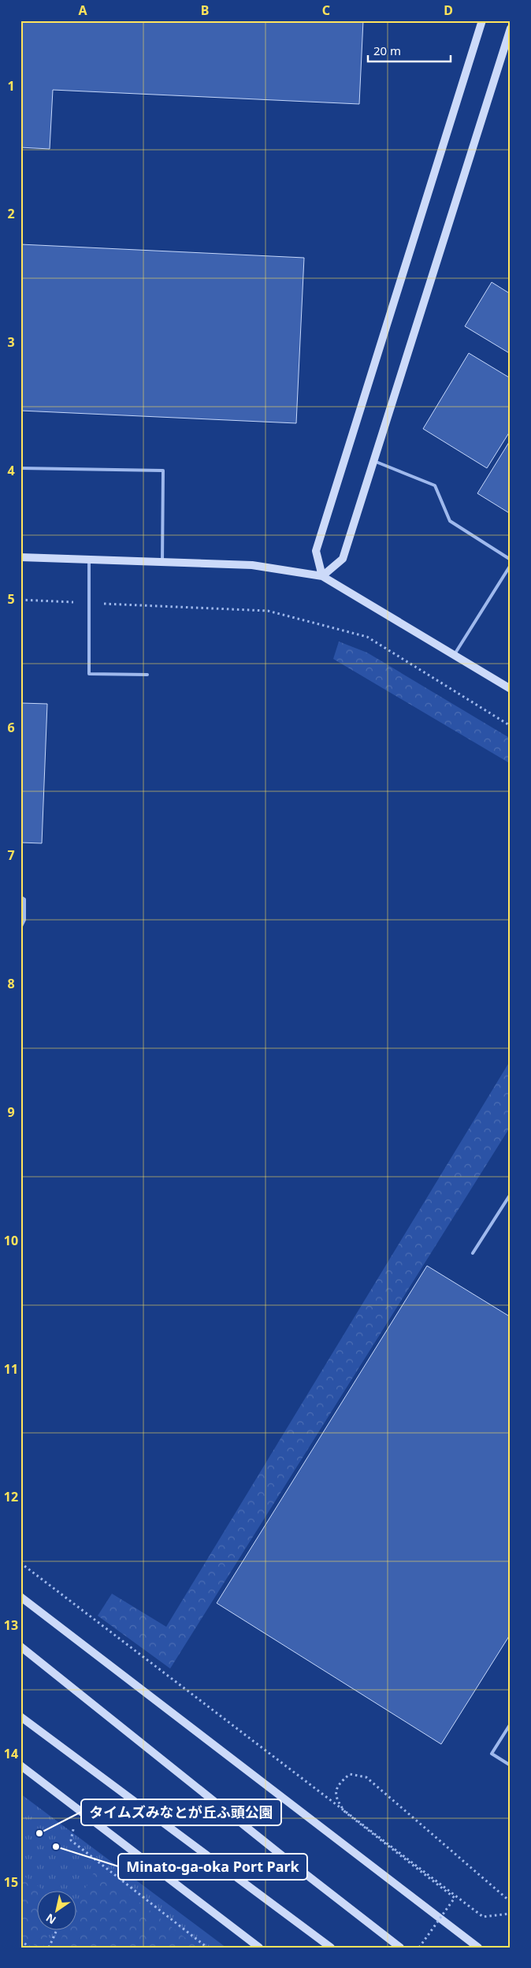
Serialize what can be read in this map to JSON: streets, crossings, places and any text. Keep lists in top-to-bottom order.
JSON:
{
  "places": ["タイムズみなとが丘ふ頭公園", "Minato-ga-oka Port Park"],
  "scale_bar": "20 m",
  "north": "bottom left",
  "grid": {
    "columns": [
      "A",
      "B",
      "C",
      "D"
    ],
    "rows": [
      "1",
      "2",
      "3",
      "4",
      "5",
      "6",
      "7",
      "8",
      "9",
      "10",
      "11",
      "12",
      "13",
      "14",
      "15"
    ]
  }
}
